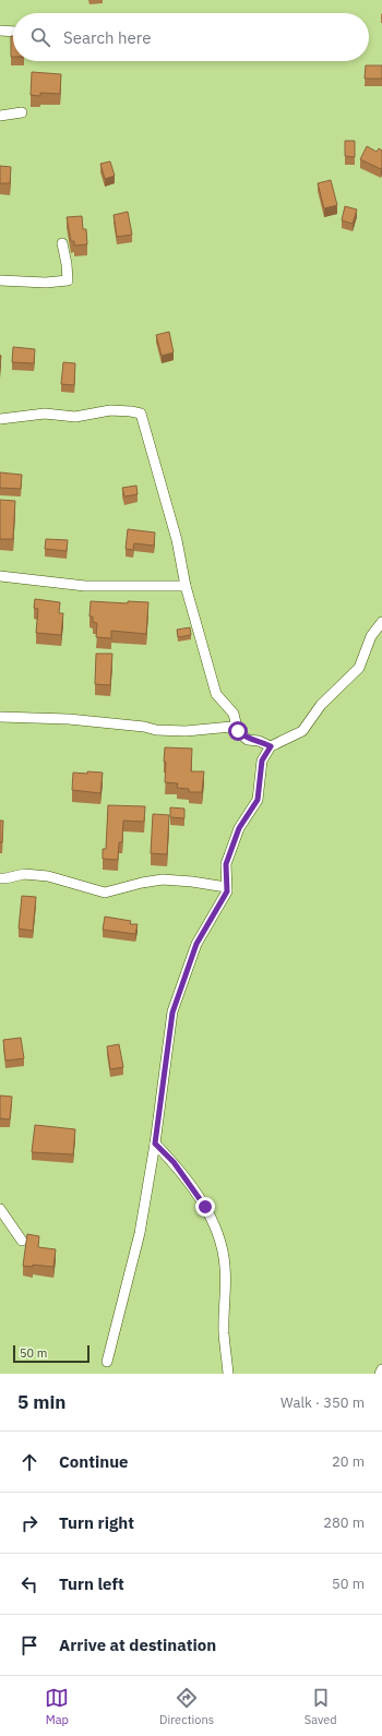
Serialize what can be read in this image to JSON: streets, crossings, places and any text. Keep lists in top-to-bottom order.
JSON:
{
  "scale_bar": "50 m",
  "page": {
    "search": "Search here",
    "scale": "50 m",
    "heading": ["5 min", "Walk · 350 m"],
    "list": [
      ["Continue", "20 m"],
      ["Turn right", "280 m"],
      ["Turn left", "50 m"],
      "Arrive at destination"
    ],
    "nav": ["Map", "Directions", "Saved"]
  }
}
